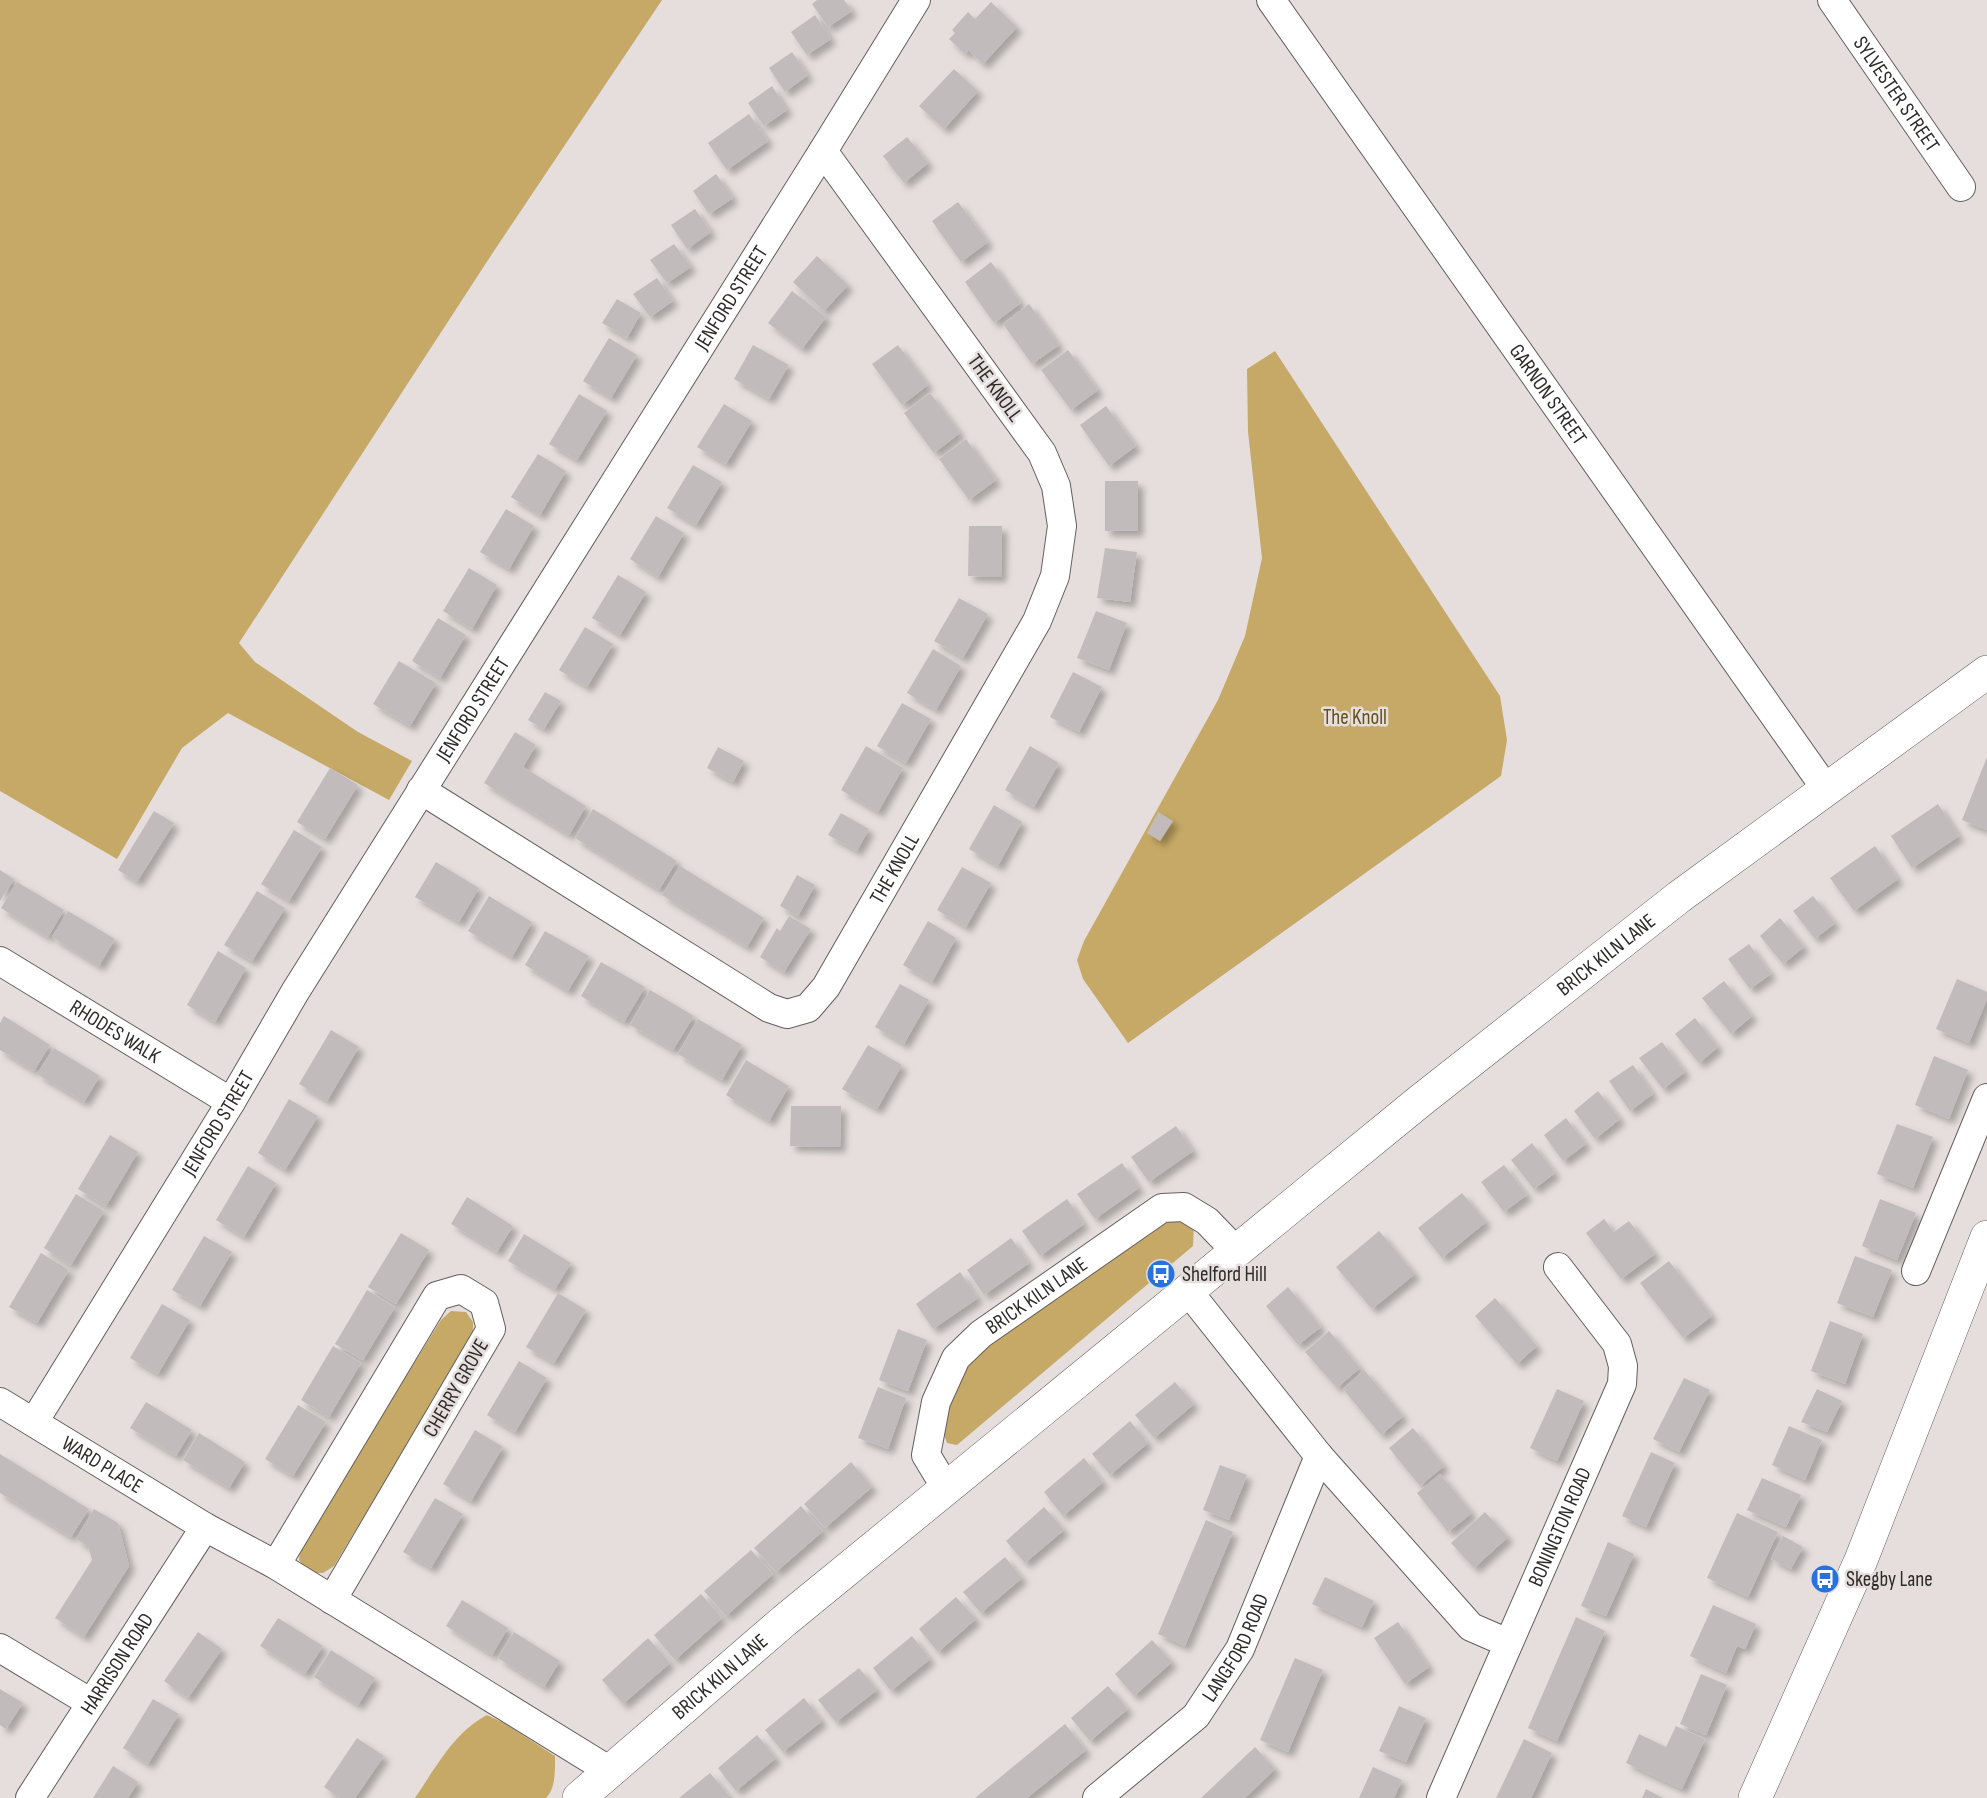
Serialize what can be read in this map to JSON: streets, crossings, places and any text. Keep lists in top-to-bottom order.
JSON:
{
  "streets": {
    "street": [
      "SYLVESTER STREET",
      "JENFORD STREET",
      "THE KNOLL",
      "GARNON STREET",
      "BRICK KILN LANE",
      "RHODES WALK",
      "CHERRY GROVE",
      "WARD PLACE",
      "BONINGTON ROAD",
      "LANGFORD ROAD",
      "HARRISON ROAD"
    ]
  },
  "crossings": [
    ["JENFORD STREET", "THE KNOLL"],
    ["JENFORD STREET", "RHODES WALK"],
    ["JENFORD STREET", "WARD PLACE"],
    ["GARNON STREET", "BRICK KILN LANE"],
    ["WARD PLACE", "HARRISON ROAD"]
  ],
  "parks": ["The Knoll"],
  "places": {
    "bus stop": ["Shelford Hill", "Skegby Lane"]
  }
}
